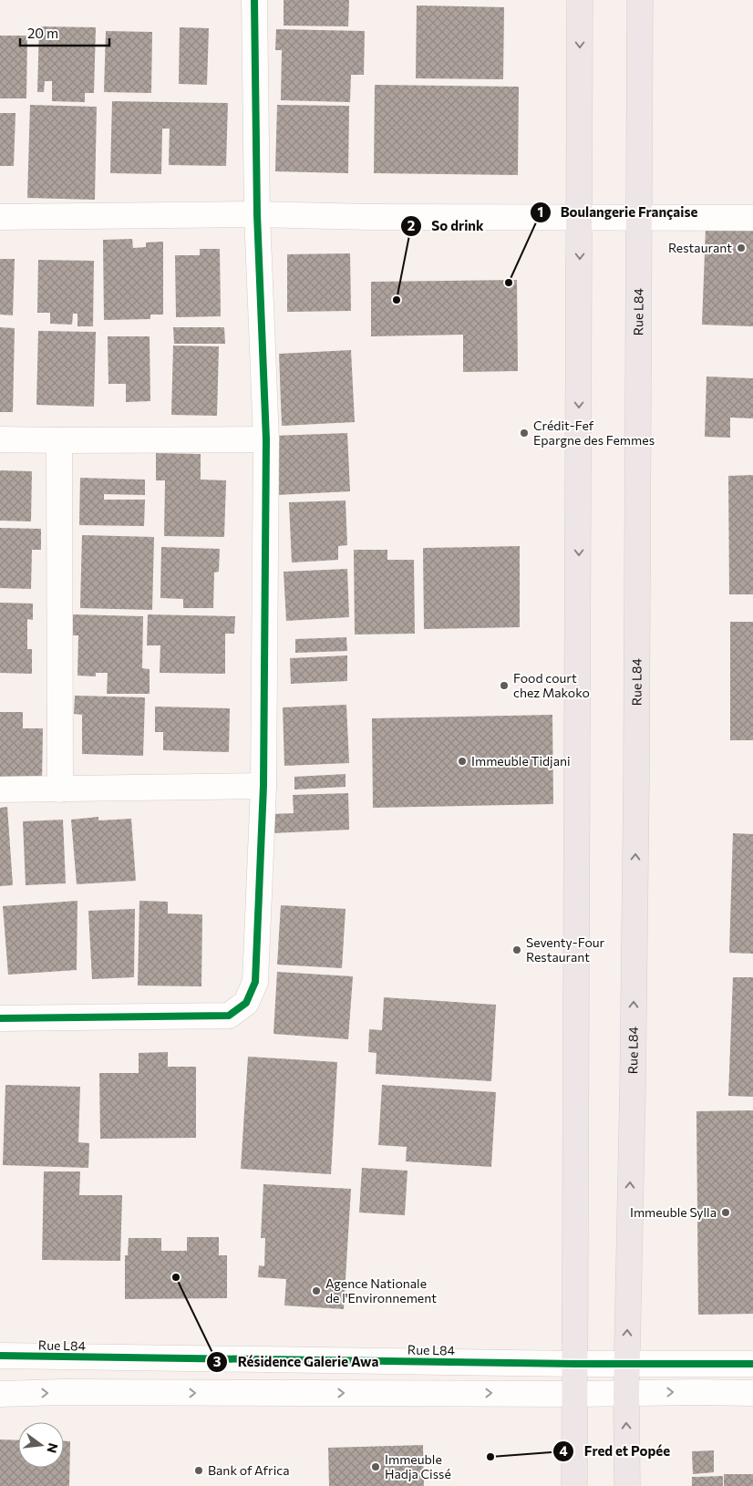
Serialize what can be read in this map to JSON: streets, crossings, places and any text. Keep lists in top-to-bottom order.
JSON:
{
  "streets": {
    "main road": ["Rue L84"]
  },
  "places": [
    "Restaurant",
    "Boulangerie Française",
    "So drink",
    "Crédit-Fef Epargne des Femmes",
    "Food court chez Makoko",
    "Immeuble Tidjani",
    "Seventy-Four Restaurant",
    "Immeuble Sylla",
    "Résidence Galerie Awa",
    "Agence Nationale de l'Environnement",
    "Fred et Popée",
    "Immeuble Hadja Cissé",
    "Bank of Africa"
  ],
  "scale_bar": "20 m",
  "north": "right"
}
